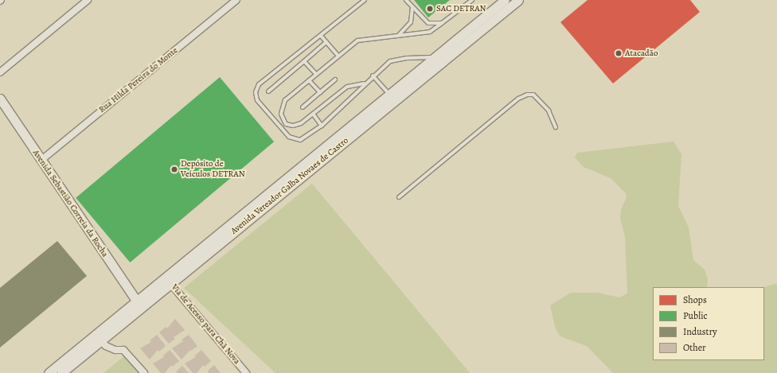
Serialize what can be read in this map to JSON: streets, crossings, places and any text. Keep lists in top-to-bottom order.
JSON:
{
  "streets": {
    "street": [
      "Rua Hilda Pereira do Monte",
      "Avenida Vereador Galba Novaes de Castro",
      "Avenida Sebastião Correia da Rocha",
      "Via de Acesso para Chã Nova"
    ]
  },
  "crossings": [
    ["Rua Hilda Pereira do Monte", "Avenida Sebastião Correia da Rocha"],
    ["Avenida Vereador Galba Novaes de Castro", "Avenida Sebastião Correia da Rocha"],
    ["Avenida Vereador Galba Novaes de Castro", "Via de Acesso para Chã Nova"]
  ],
  "places": ["SAC DETRAN", "Atacadão", "Depósito de Veículos DETRAN"],
  "legend": [
    "Shops",
    "Public",
    "Industry",
    "Other"
  ]
}
